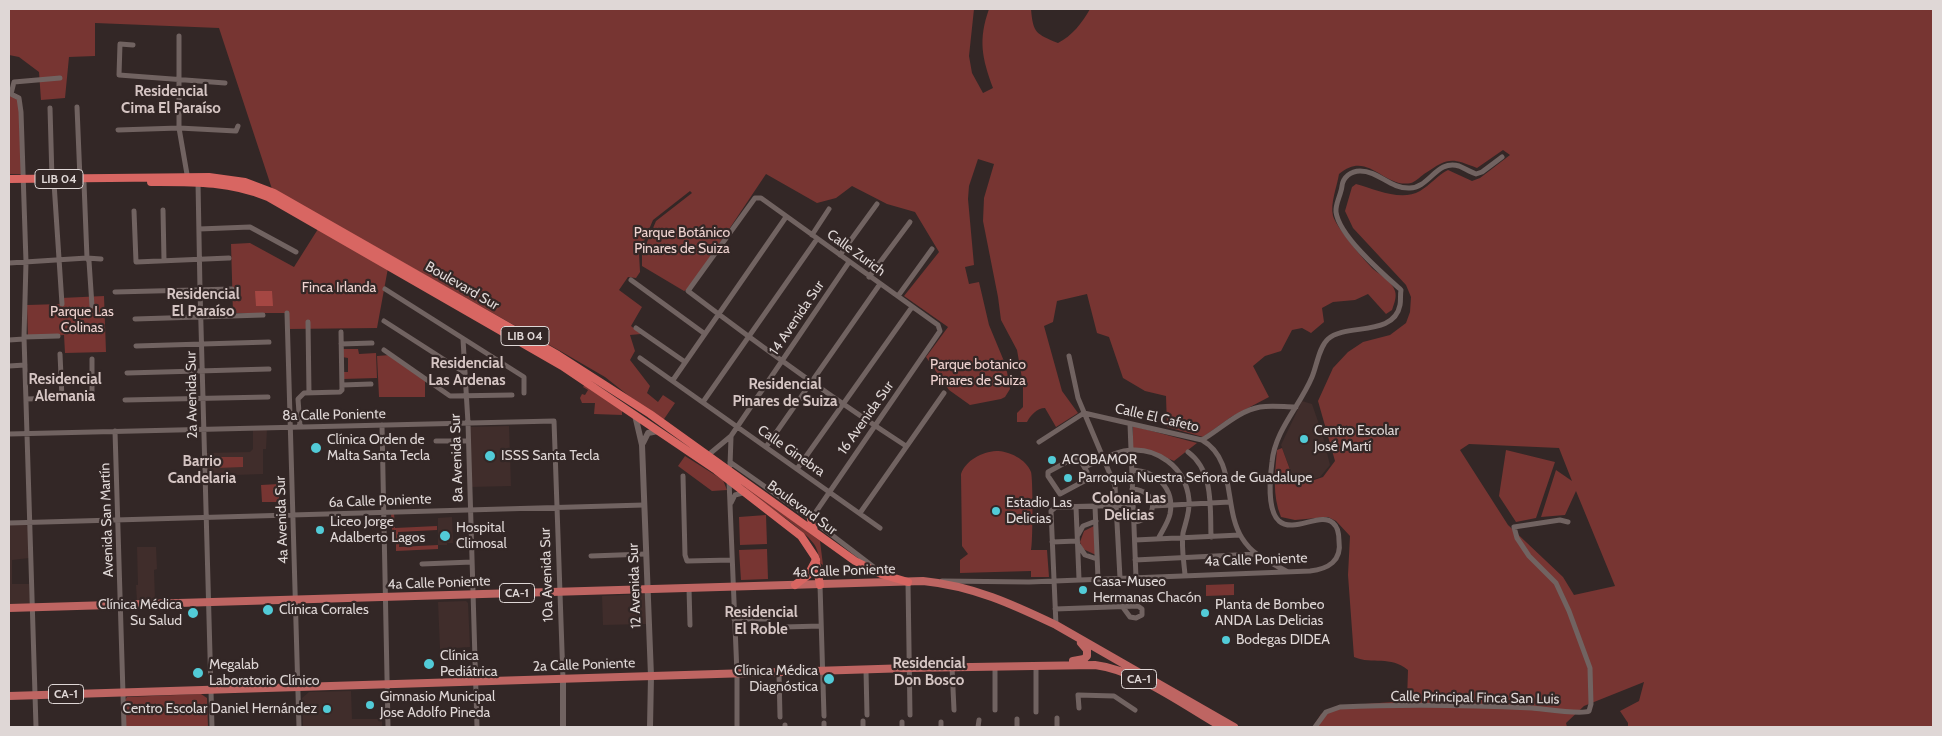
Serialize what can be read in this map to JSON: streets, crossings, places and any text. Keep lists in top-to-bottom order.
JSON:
{
  "streets": {
    "highway": ["LIB 04", "Boulevard Sur"],
    "main road": ["4a Calle Poniente", "CA-1", "2a Calle Poniente"],
    "street": [
      "Calle Zurich",
      "14 Avenida Sur",
      "2a Avenida Sur",
      "8a Calle Poniente",
      "16 Avenida Sur",
      "Calle El Cafeto",
      "Calle Ginebra",
      "8a Avenida Sur",
      "6a Calle Poniente",
      "Avenida San Martín",
      "4a Avenida Sur",
      "10a Avenida Sur",
      "12 Avenida Sur",
      "Calle Principal Finca San Luis"
    ]
  },
  "crossings": [
    ["Calle Zurich", "14 Avenida Sur"],
    ["Calle Zurich", "16 Avenida Sur"],
    ["Boulevard Sur", "14 Avenida Sur"],
    ["Boulevard Sur", "2a Avenida Sur"],
    ["Boulevard Sur", "4a Calle Poniente"],
    ["Boulevard Sur", "12 Avenida Sur"],
    ["Boulevard Sur", "CA-1"],
    ["14 Avenida Sur", "Calle Ginebra"],
    ["14 Avenida Sur", "4a Calle Poniente"],
    ["14 Avenida Sur", "2a Calle Poniente"],
    ["2a Avenida Sur", "8a Calle Poniente"],
    ["2a Avenida Sur", "6a Calle Poniente"],
    ["2a Avenida Sur", "4a Calle Poniente"],
    ["2a Avenida Sur", "2a Calle Poniente"],
    ["8a Calle Poniente", "8a Avenida Sur"],
    ["8a Calle Poniente", "Avenida San Martín"],
    ["8a Calle Poniente", "4a Avenida Sur"],
    ["8a Calle Poniente", "10a Avenida Sur"],
    ["16 Avenida Sur", "Calle Ginebra"],
    ["Calle El Cafeto", "4a Calle Poniente"],
    ["8a Avenida Sur", "6a Calle Poniente"],
    ["8a Avenida Sur", "4a Calle Poniente"],
    ["8a Avenida Sur", "2a Calle Poniente"],
    ["6a Calle Poniente", "Avenida San Martín"],
    ["6a Calle Poniente", "4a Avenida Sur"],
    ["6a Calle Poniente", "10a Avenida Sur"],
    ["6a Calle Poniente", "12 Avenida Sur"],
    ["Avenida San Martín", "4a Calle Poniente"],
    ["Avenida San Martín", "CA-1"],
    ["Avenida San Martín", "2a Calle Poniente"],
    ["4a Avenida Sur", "4a Calle Poniente"],
    ["4a Avenida Sur", "2a Calle Poniente"],
    ["4a Calle Poniente", "10a Avenida Sur"],
    ["4a Calle Poniente", "12 Avenida Sur"],
    ["4a Calle Poniente", "CA-1"],
    ["10a Avenida Sur", "2a Calle Poniente"],
    ["12 Avenida Sur", "2a Calle Poniente"],
    ["CA-1", "2a Calle Poniente"]
  ],
  "districts": [
    "Residencial Cima El Paraíso",
    "Residencial El Paraíso",
    "Residencial Las Ardenas",
    "Residencial Alemania",
    "Residencial Pinares de Suiza",
    "Barrio Candelaria",
    "Colonia Las Delicias",
    "Residencial El Roble",
    "Residencial Don Bosco"
  ],
  "parks": [
    "Parque Botánico Pinares de Suiza",
    "Finca Irlanda",
    "Parque Las Colinas",
    "Parque botanico Pinares de Suiza"
  ],
  "places": [
    "Centro Escolar José Martí",
    "Clínica Orden de Malta Santa Tecla",
    "ISSS Santa Tecla",
    "ACOBAMOR",
    "Parroquia Nuestra Señora de Guadalupe",
    "Estadio Las Delicias",
    "Liceo Jorge Adalberto Lagos",
    "Hospital Climosal",
    "Casa-Museo Hermanas Chacón",
    "Clínica Corrales",
    "Clínica Médica Su Salud",
    "Planta de Bombeo ANDA Las Delicias",
    "Bodegas DIDEA",
    "Clínica Pediátrica",
    "Megalab Laboratorio Clínico",
    "Clínica Médica Diagnóstica",
    "Gimnasio Municipal Jose Adolfo Pineda",
    "Centro Escolar Daniel Hernández"
  ]
}
